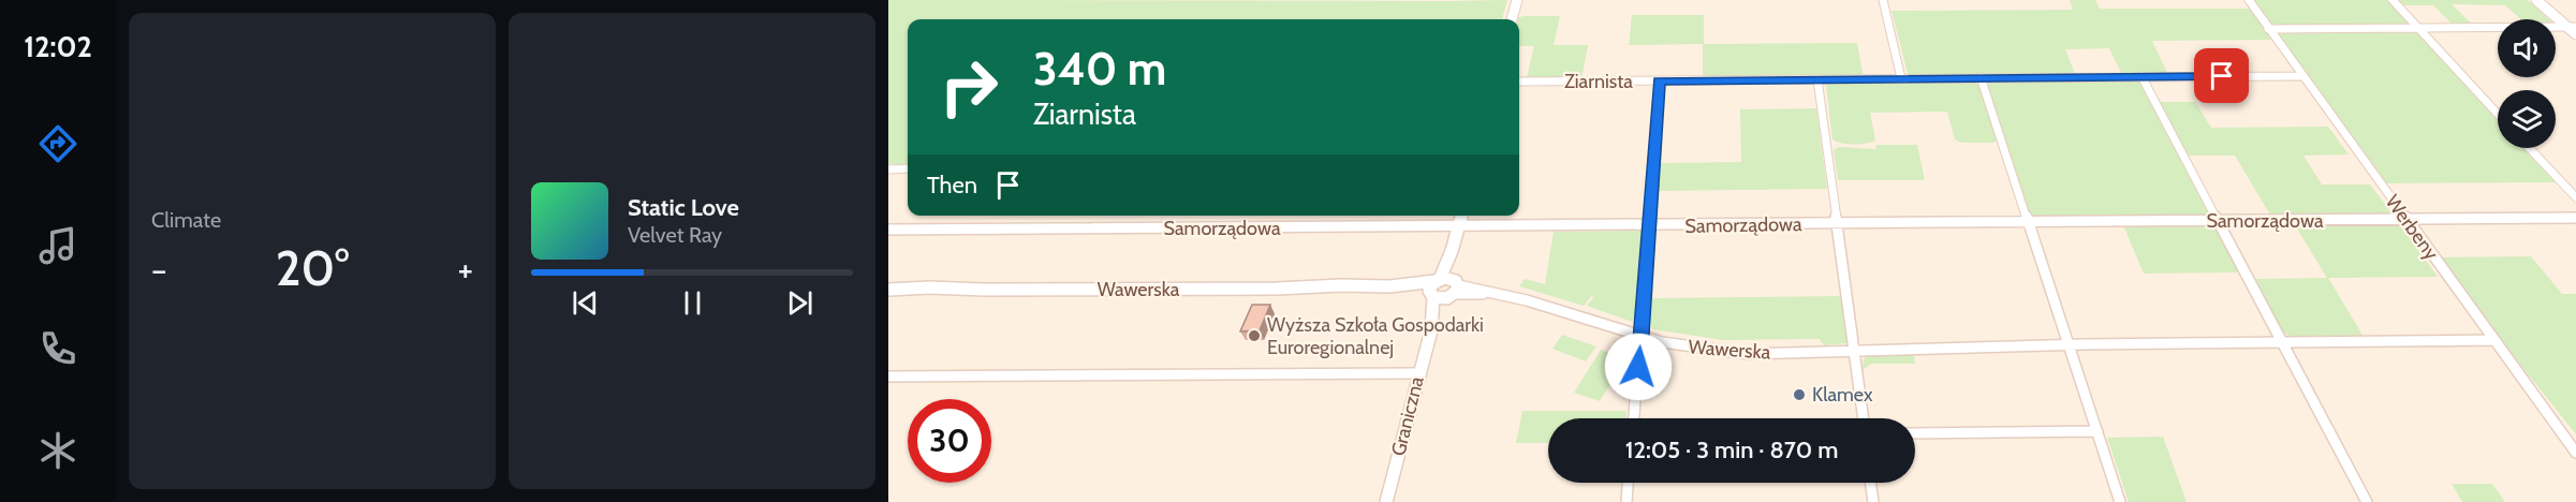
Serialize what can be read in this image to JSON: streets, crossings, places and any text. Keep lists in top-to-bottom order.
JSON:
{
  "streets": {
    "street": [
      "Ziarnista",
      "Samorządowa",
      "Werbeny",
      "Wawerska",
      "Graniczna"
    ]
  },
  "crossings": [
    ["Ziarnista", "Werbeny"],
    ["Samorządowa", "Werbeny"],
    ["Samorządowa", "Graniczna"],
    ["Werbeny", "Wawerska"],
    ["Wawerska", "Graniczna"]
  ],
  "places": ["Wyższa Szkoła Gospodarki Euroregionalnej", "Klamex"],
  "page": {
    "tabs": "12:02",
    "tile": "Climate",
    "turn": ["340 m", "Ziarnista"],
    "then": "Then",
    "song": ["Static Love", "Velvet Ray"],
    "heat": ["−", "20°", "+"],
    "limit": "30",
    "trip": "12:05 · 3 min · 870 m"
  }
}
